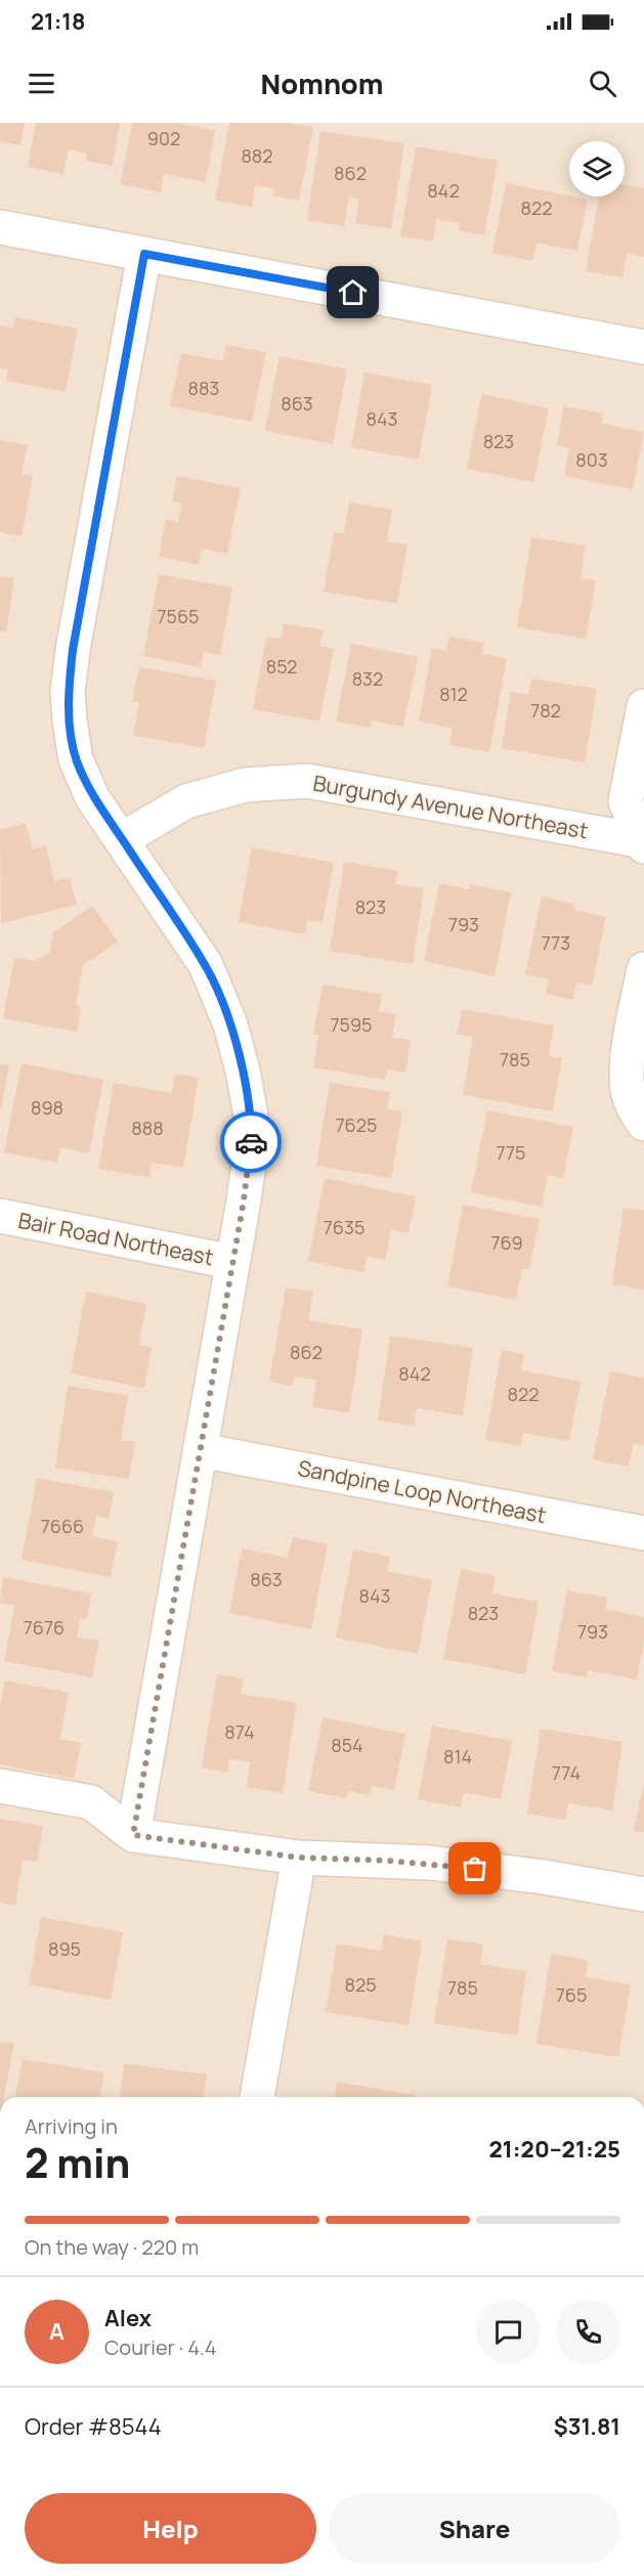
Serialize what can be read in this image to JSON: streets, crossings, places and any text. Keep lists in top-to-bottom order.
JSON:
{
  "streets": {
    "street": ["Burgundy Avenue Northeast", "Bair Road Northeast", "Sandpine Loop Northeast"]
  },
  "house_numbers": [
    "902",
    "882",
    "862",
    "842",
    "822",
    "883",
    "863",
    "843",
    "823",
    "803",
    "7565",
    "852",
    "832",
    "812",
    "782",
    "823",
    "793",
    "773",
    "7595",
    "785",
    "898",
    "7625",
    "888",
    "775",
    "7635",
    "769",
    "862",
    "842",
    "822",
    "7666",
    "863",
    "843",
    "823",
    "7676",
    "793",
    "874",
    "854",
    "814",
    "774",
    "895",
    "825",
    "785",
    "765"
  ],
  "page": {
    "status": "21:18",
    "header": "Nomnom",
    "heading": ["2 min", "Arriving in", "21:20–21:25"],
    "panel": [
      "Alex",
      "Courier · 4.4",
      "Order #8544",
      "$31.81"
    ],
    "bar": "On the way · 220 m",
    "round": "A",
    "buttons": ["Help", "Share"]
  }
}
